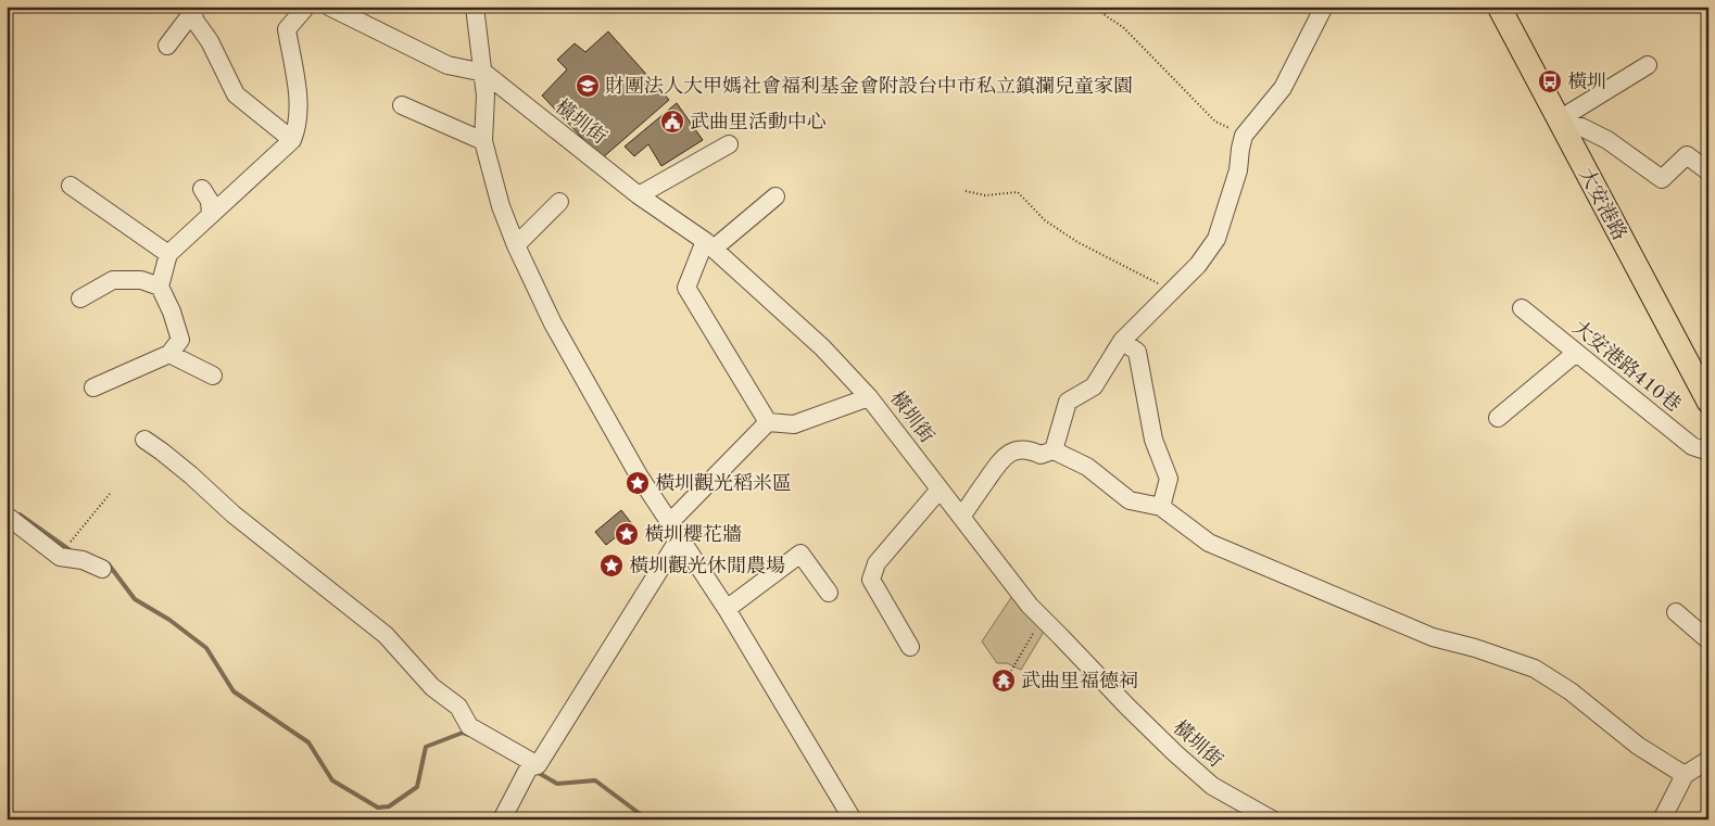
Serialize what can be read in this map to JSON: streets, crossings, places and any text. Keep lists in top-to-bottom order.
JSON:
{
  "streets": {
    "main road": ["大安港路"],
    "street": ["橫圳街", "大安港路410巷"]
  },
  "places": {
    "bus stop": ["橫圳"],
    "school or university": ["財團法人大甲媽社會福利基金會附設台中市私立鎮瀾兒童家園"],
    "public building": ["武曲里活動中心"],
    "place": ["橫圳觀光稻米區", "橫圳櫻花牆", "橫圳觀光休閒農場"],
    "temple": ["武曲里福德祠"]
  }
}
